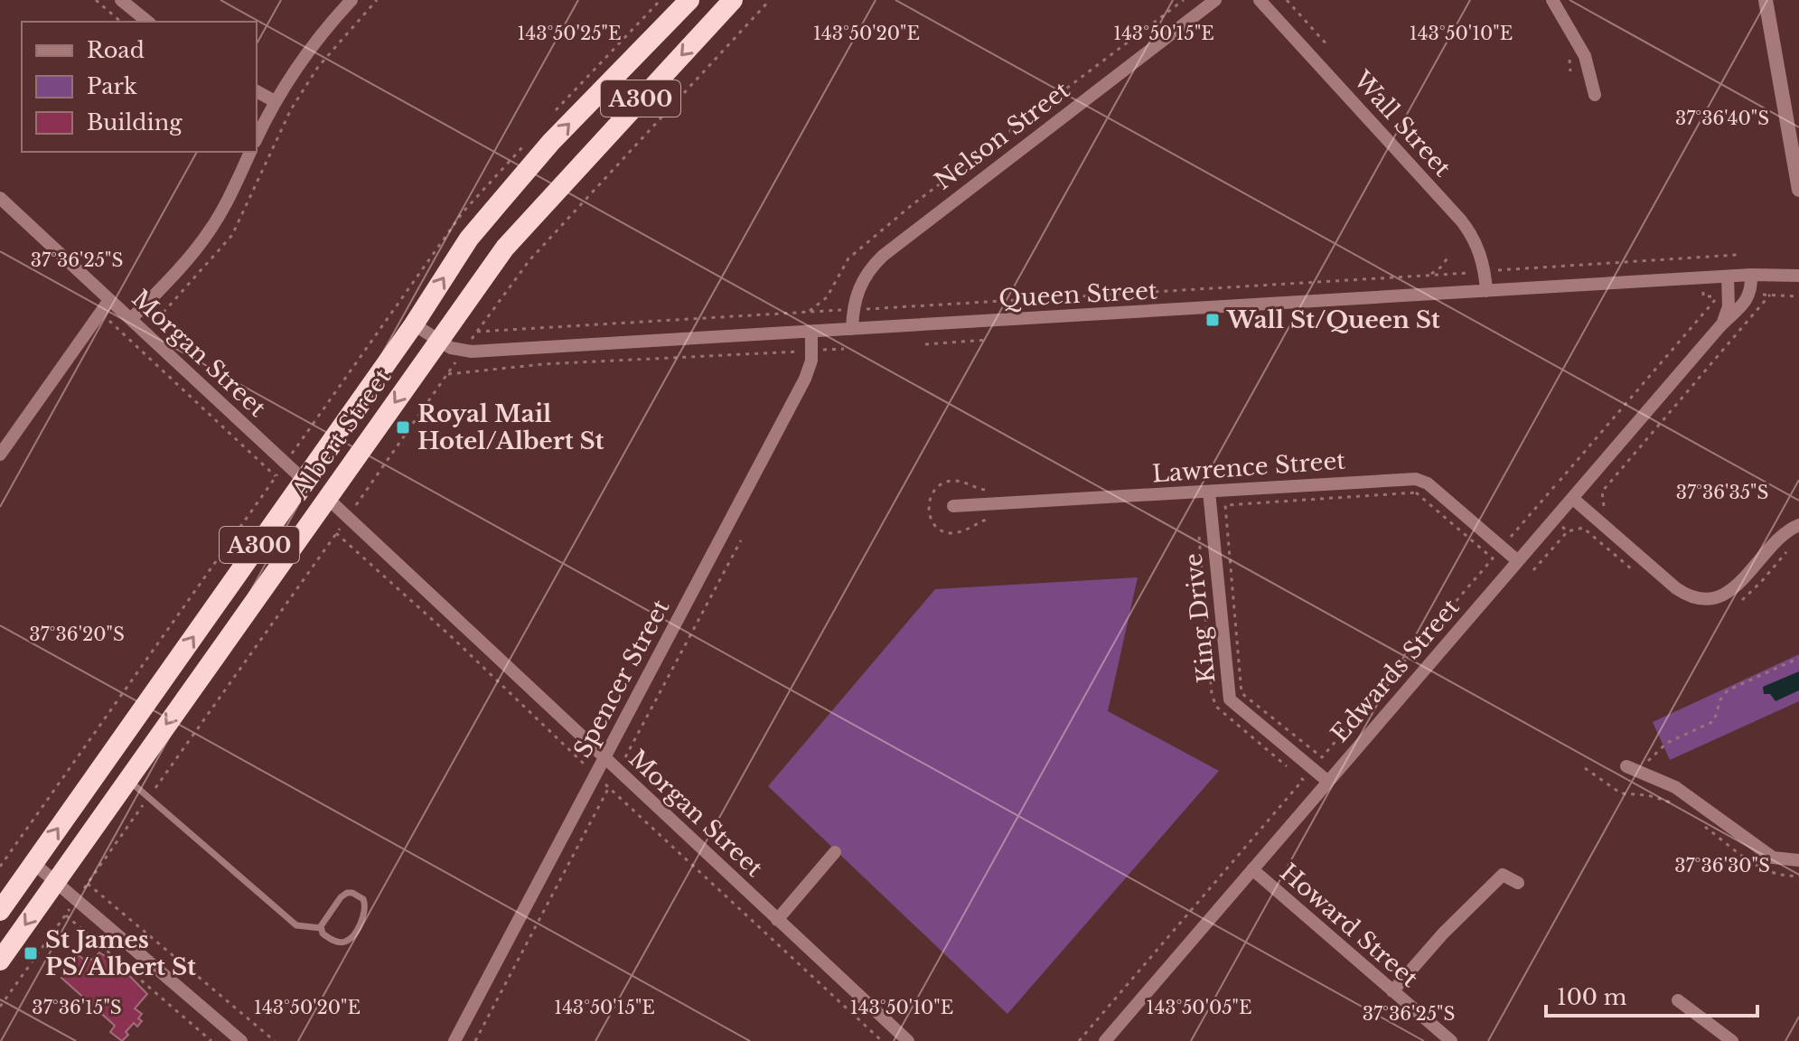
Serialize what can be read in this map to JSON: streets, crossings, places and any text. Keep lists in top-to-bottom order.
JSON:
{
  "streets": {
    "highway": ["A300", "Albert Street"],
    "street": [
      "Wall Street",
      "Nelson Street",
      "Queen Street",
      "Morgan Street",
      "Lawrence Street",
      "King Drive",
      "Edwards Street",
      "Spencer Street",
      "Howard Street"
    ]
  },
  "crossings": [
    ["Wall Street", "Queen Street"],
    ["Nelson Street", "Queen Street"],
    ["Queen Street", "Albert Street"],
    ["Queen Street", "Edwards Street"],
    ["Queen Street", "Spencer Street"],
    ["Morgan Street", "Albert Street"],
    ["Morgan Street", "Spencer Street"],
    ["Lawrence Street", "King Drive"],
    ["Lawrence Street", "Edwards Street"],
    ["King Drive", "Edwards Street"],
    ["Edwards Street", "Howard Street"]
  ],
  "places": {
    "transit": ["Wall St/Queen St", "Royal Mail Hotel/Albert St", "St James PS/Albert St"]
  },
  "legend": ["Road", "Park", "Building"],
  "scale_bar": "100 m",
  "coordinates": [
    "143°50'25\"E",
    "143°50'20\"E",
    "143°50'15\"E",
    "143°50'10\"E",
    "37°36'40\"S",
    "37°36'25\"S",
    "37°36'35\"S",
    "37°36'20\"S",
    "37°36'30\"S",
    "143°50'05\"E",
    "37°36'15\"S"
  ]
}
